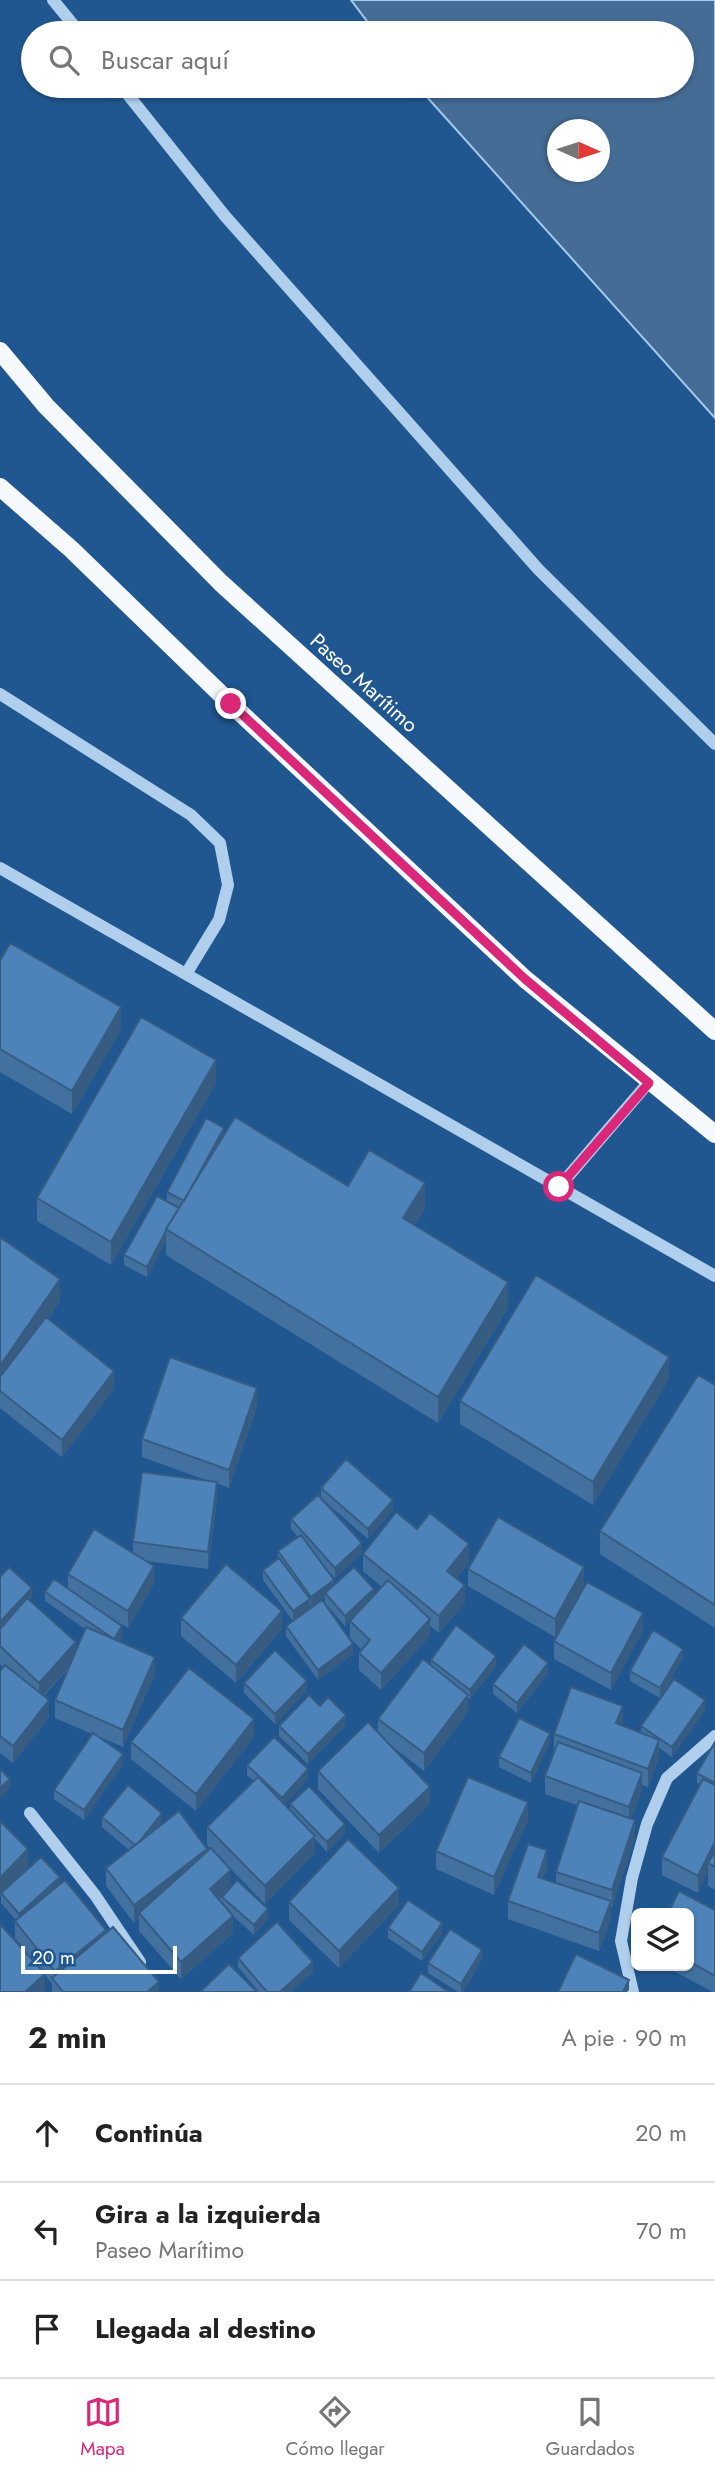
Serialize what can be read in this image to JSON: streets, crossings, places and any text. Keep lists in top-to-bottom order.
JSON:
{
  "streets": {
    "main road": ["Paseo Marítimo"]
  },
  "scale_bar": "20 m",
  "north": "right",
  "page": {
    "search": "Buscar aquí",
    "scale": "20 m",
    "heading": ["2 min", "A pie · 90 m"],
    "list": [
      ["Continúa", "20 m"],
      ["Gira a la izquierda", "Paseo Marítimo", "70 m"],
      "Llegada al destino"
    ],
    "nav": ["Mapa", "Cómo llegar", "Guardados"]
  }
}
